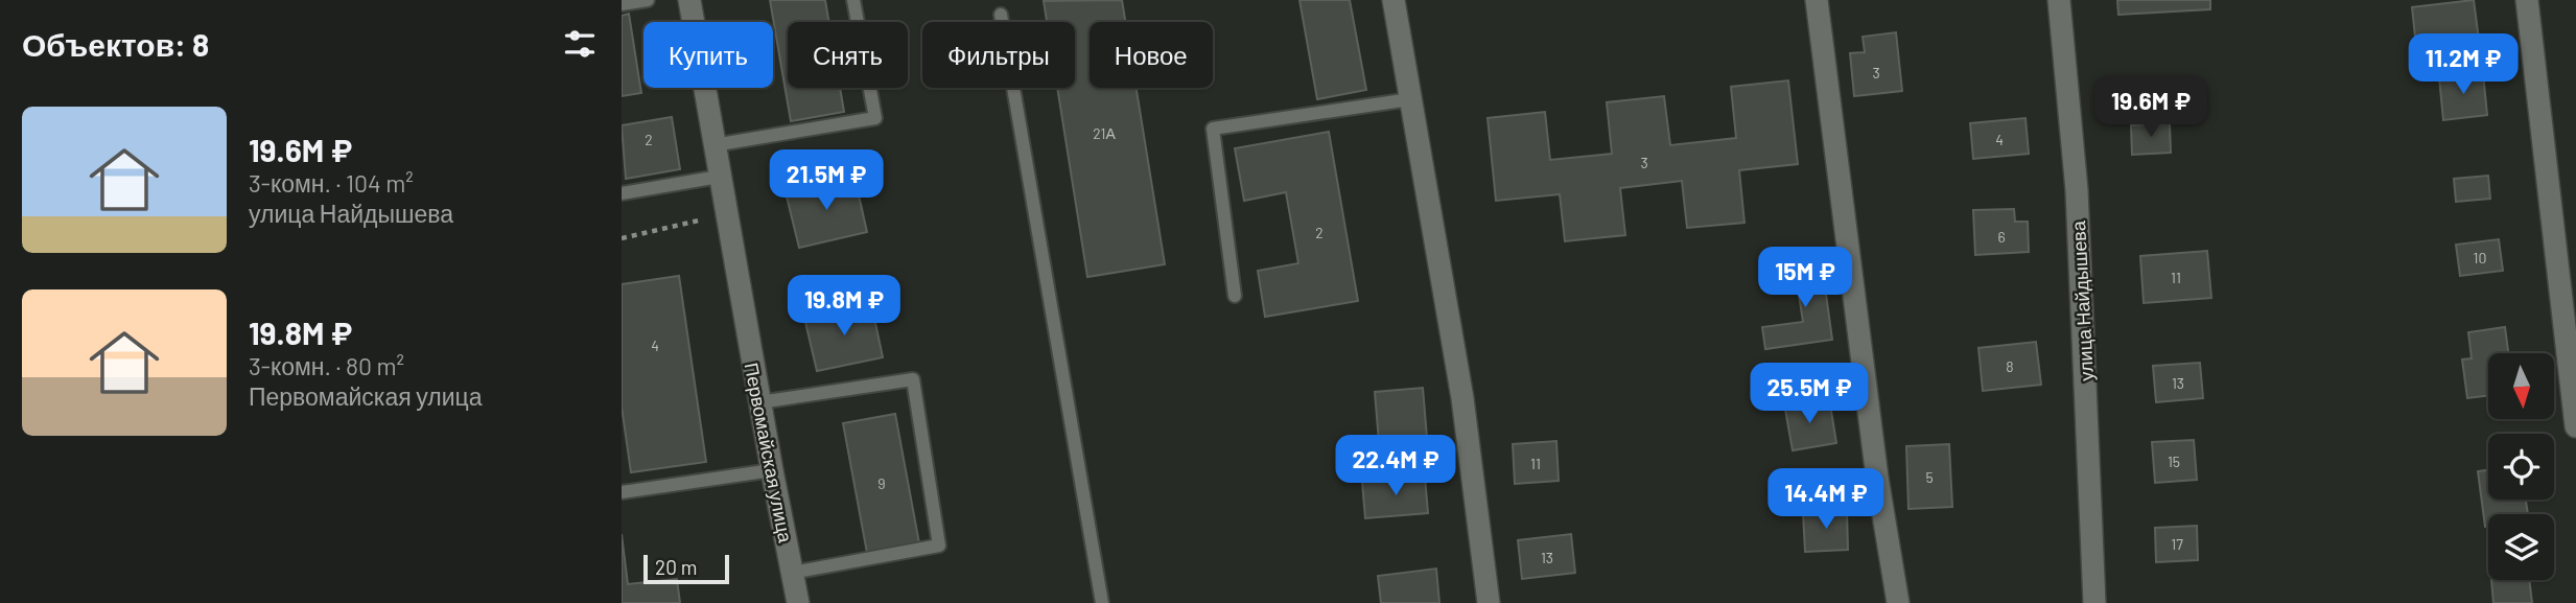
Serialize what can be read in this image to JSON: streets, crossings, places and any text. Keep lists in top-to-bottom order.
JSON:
{
  "streets": {
    "street": ["улица Найдышева", "Первомайская улица"]
  },
  "house_numbers": [
    "3",
    "21А",
    "2",
    "4",
    "3",
    "2",
    "6",
    "10",
    "11",
    "4",
    "8",
    "13",
    "15",
    "11",
    "5",
    "9",
    "17",
    "13"
  ],
  "scale_bar": "20 m",
  "north": "bottom",
  "page": {
    "heading": "Объектов: 8",
    "chip": [
      "Купить",
      "Снять",
      "Фильтры",
      "Новое"
    ],
    "price": [
      "11.2M ₽",
      "19.6M ₽",
      "21.5M ₽",
      "15M ₽",
      "19.8M ₽",
      "25.5M ₽",
      "22.4M ₽",
      "14.4M ₽"
    ],
    "list": [
      {
        "name": "19.6M ₽",
        "note": "3-комн. · 104 m² · улица Найдышева"
      },
      {
        "name": "19.8M ₽",
        "note": "3-комн. · 80 m² · Первомайская улица"
      }
    ],
    "scale": "20 m"
  }
}
